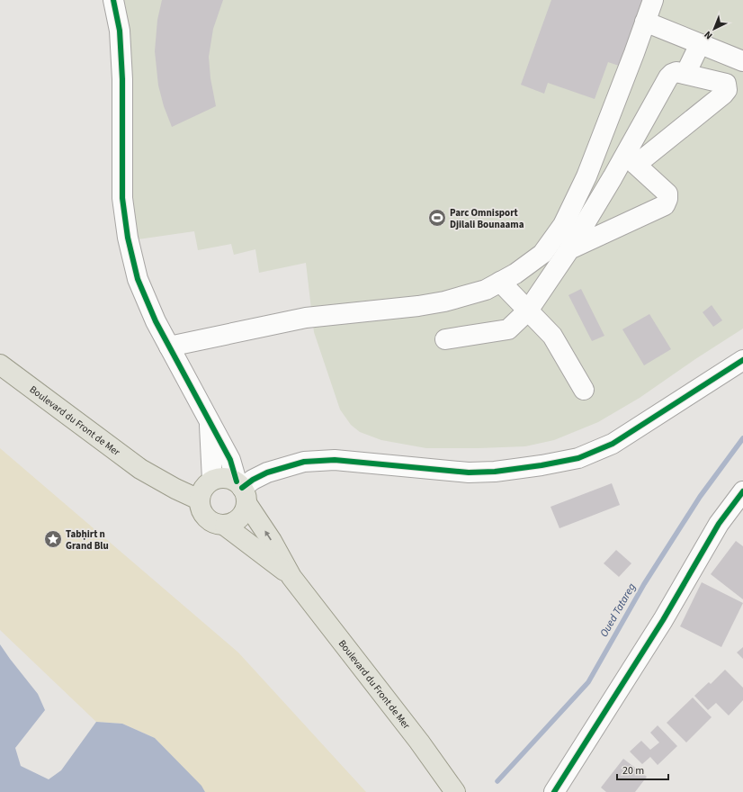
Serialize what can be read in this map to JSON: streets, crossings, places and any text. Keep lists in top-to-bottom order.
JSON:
{
  "streets": {
    "main road": ["Boulevard du Front de Mer"]
  },
  "water": ["Oued Tatareg"],
  "places": {
    "sports": ["Parc Omnisport Djilali Bounaama"],
    "place": ["Tabḥirt n Grand Blu"]
  },
  "scale_bar": "20 m",
  "north": "bottom left"
}
